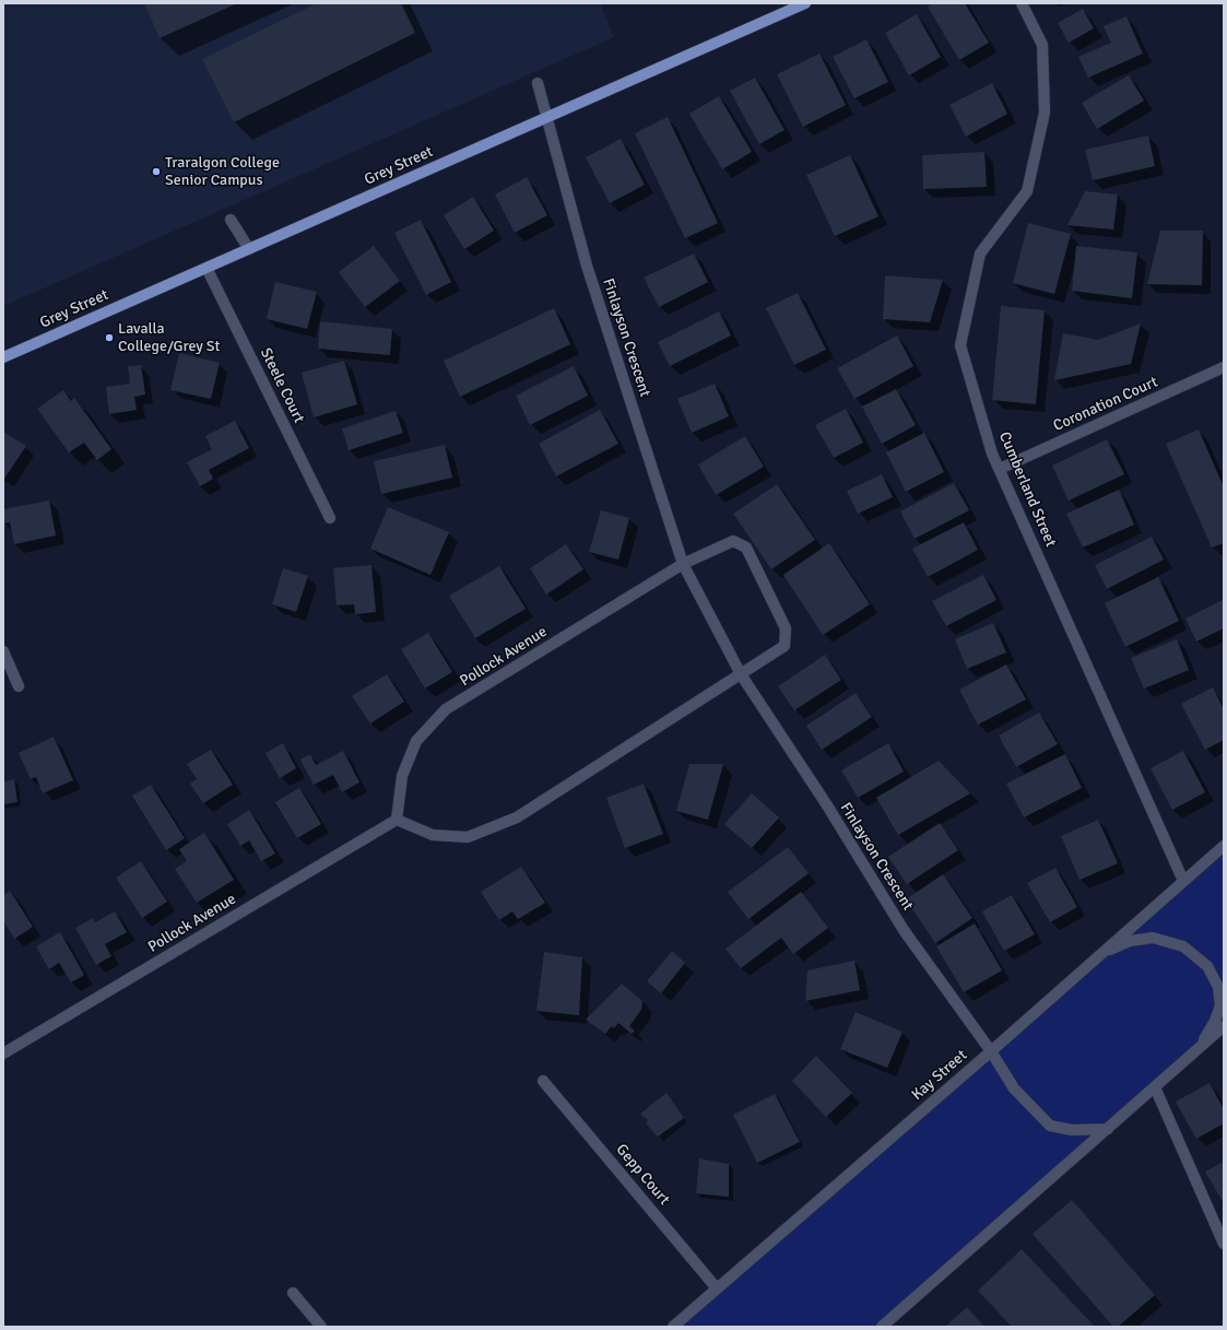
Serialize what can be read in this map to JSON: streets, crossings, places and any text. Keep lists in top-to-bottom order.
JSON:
{
  "streets": {
    "main road": ["Grey Street"],
    "street": [
      "Finlayson Crescent",
      "Steele Court",
      "Coronation Court",
      "Cumberland Street",
      "Pollock Avenue",
      "Kay Street",
      "Gepp Court"
    ]
  },
  "crossings": [
    ["Grey Street", "Finlayson Crescent"],
    ["Grey Street", "Steele Court"],
    ["Finlayson Crescent", "Pollock Avenue"],
    ["Finlayson Crescent", "Kay Street"],
    ["Coronation Court", "Cumberland Street"],
    ["Cumberland Street", "Kay Street"],
    ["Kay Street", "Gepp Court"]
  ],
  "places": ["Traralgon College Senior Campus", "Lavalla College/Grey St"]
}
